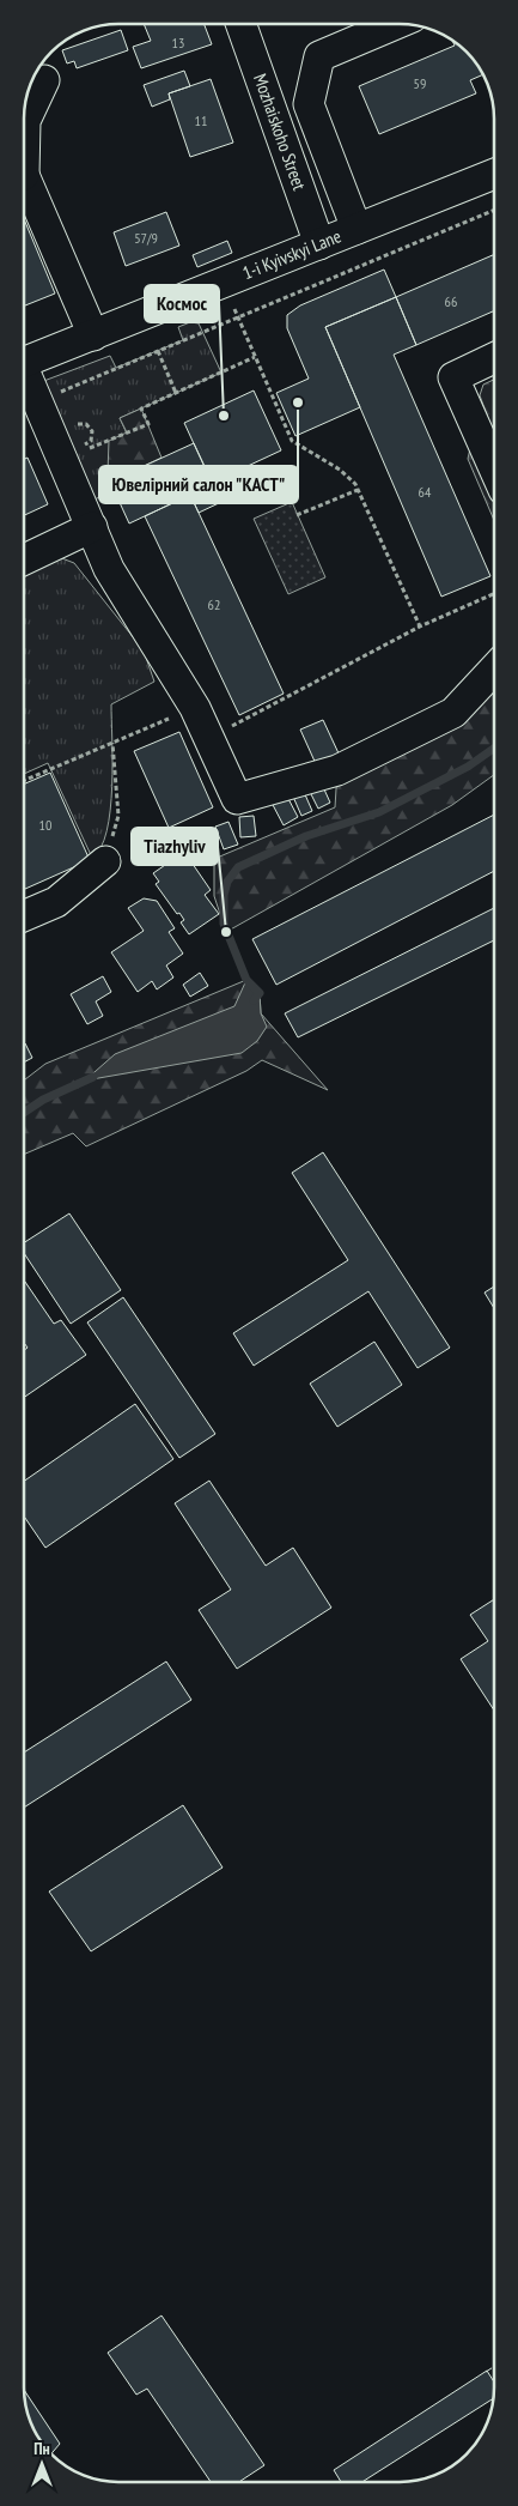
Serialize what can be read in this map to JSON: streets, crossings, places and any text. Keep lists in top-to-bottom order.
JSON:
{
  "streets": {
    "street": ["Mozhaiskoho Street", "1-i Kyivskyi Lane"]
  },
  "crossings": [
    ["Mozhaiskoho Street", "1-i Kyivskyi Lane"]
  ],
  "places": ["Ювелірний салон \"КАСТ\"", "Космос", "Tiazhyliv"],
  "house_numbers": [
    "13",
    "59",
    "11",
    "57/9",
    "66",
    "64",
    "62",
    "10"
  ],
  "north": "top"
}
